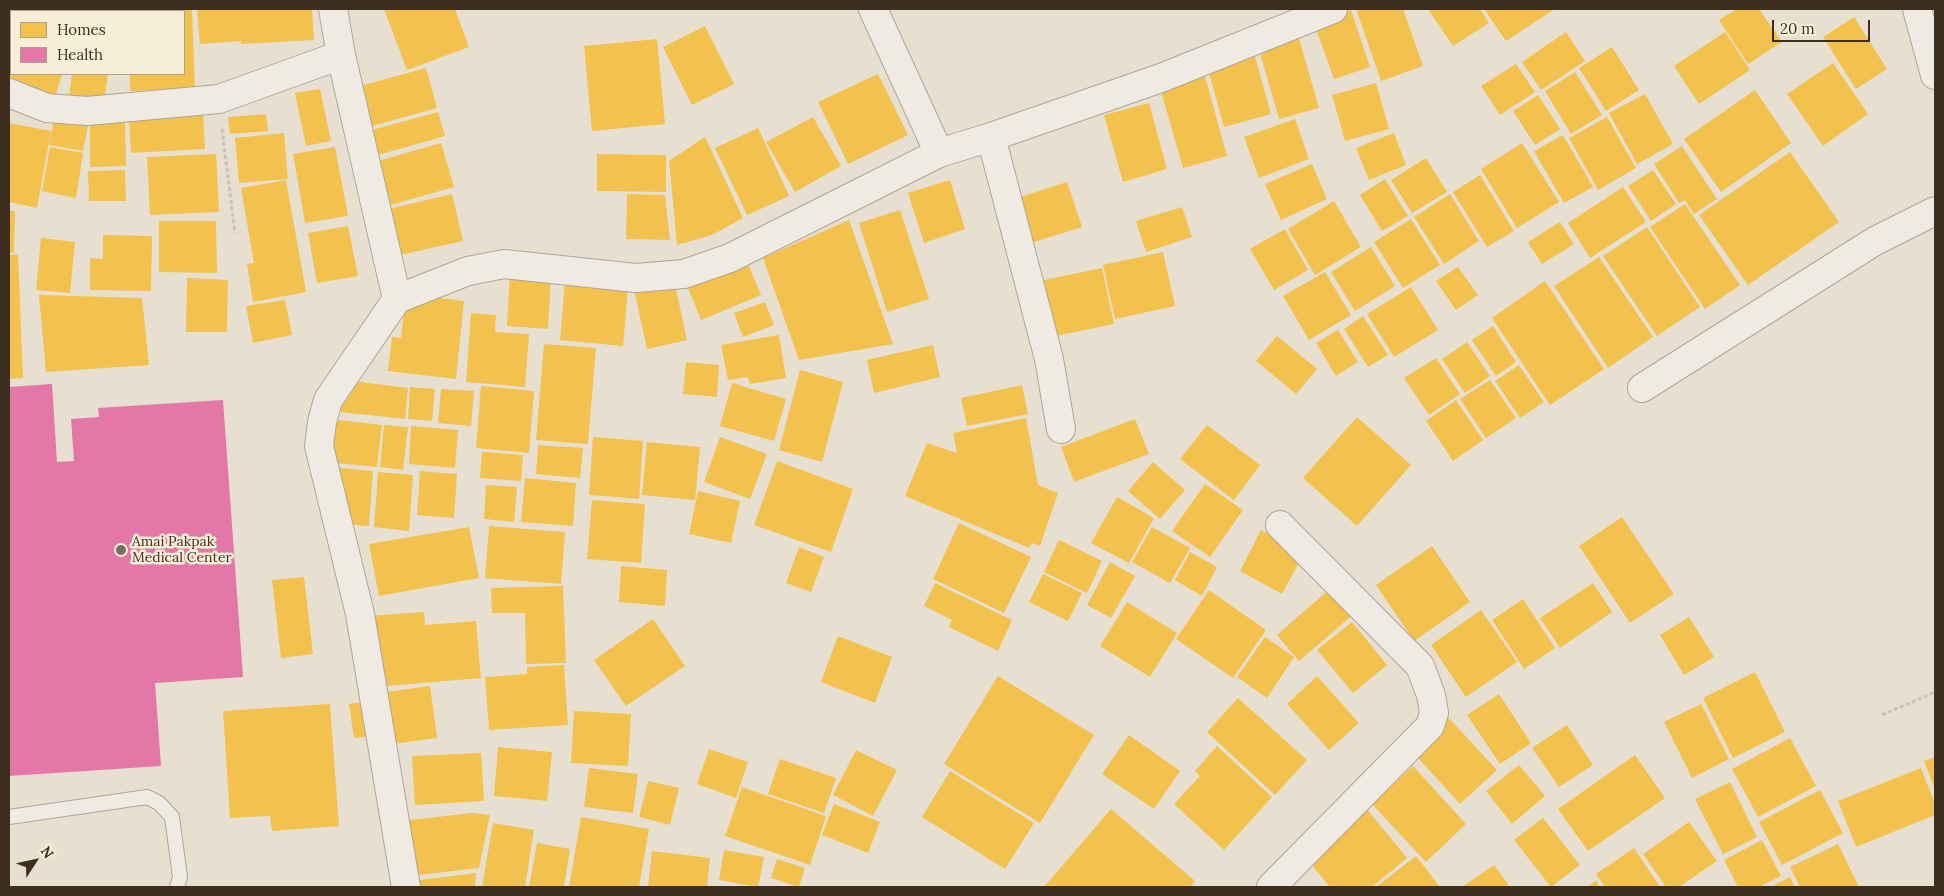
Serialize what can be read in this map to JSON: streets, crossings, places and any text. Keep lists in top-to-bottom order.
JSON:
{
  "places": ["Amai Pakpak Medical Center"],
  "legend": ["Homes", "Health"],
  "scale_bar": "20 m",
  "north": "top right"
}
